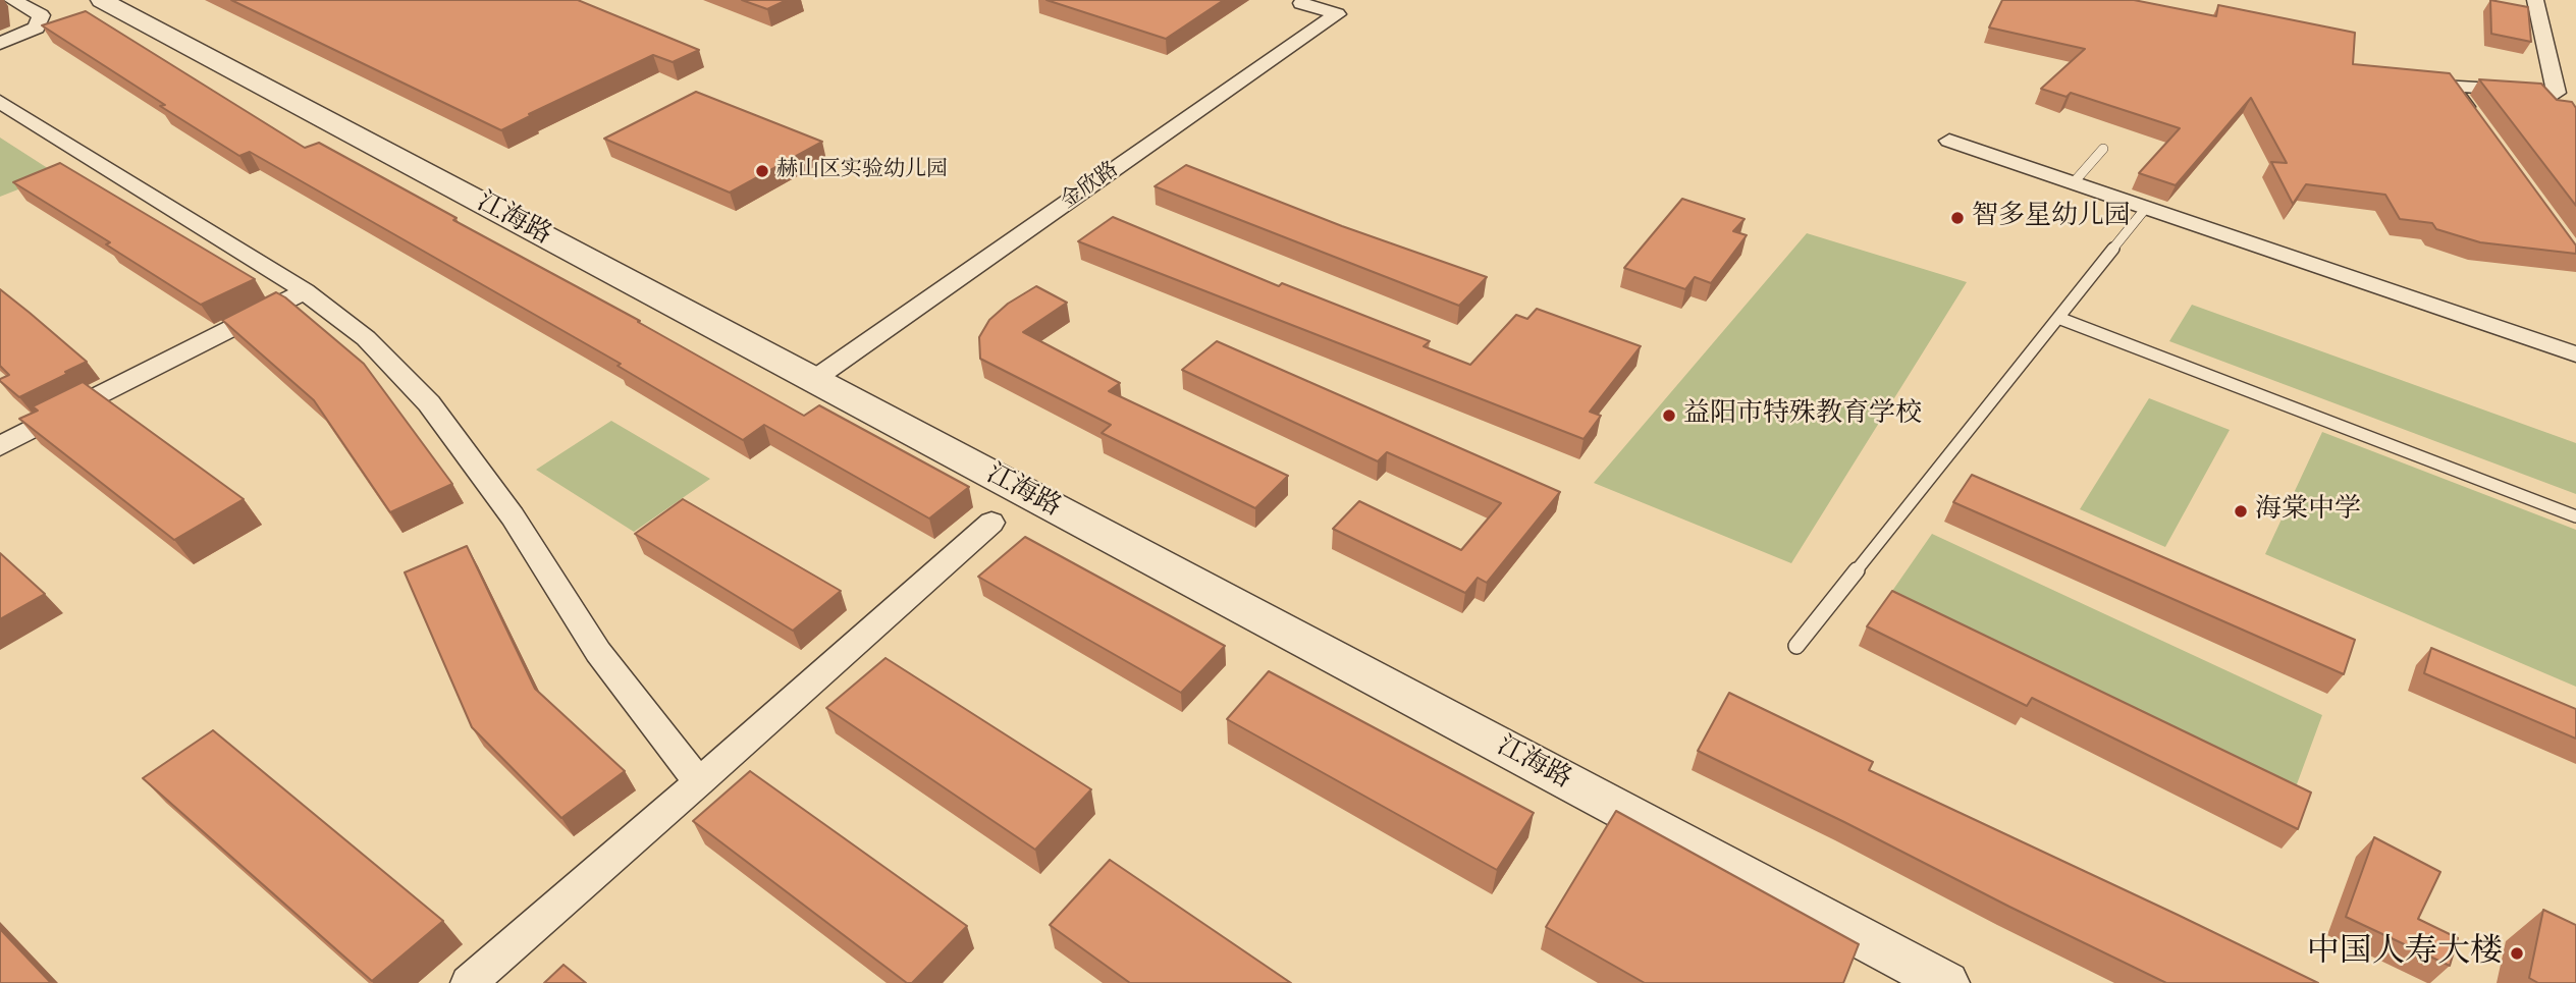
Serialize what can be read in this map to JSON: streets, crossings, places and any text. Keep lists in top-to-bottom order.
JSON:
{
  "streets": {
    "street": ["金欣路", "江海路"]
  },
  "crossings": [
    ["金欣路", "江海路"]
  ],
  "places": [
    "赫山区实验幼儿园",
    "智多星幼儿园",
    "益阳市特殊教育学校",
    "海棠中学",
    "中国人寿大楼"
  ]
}
